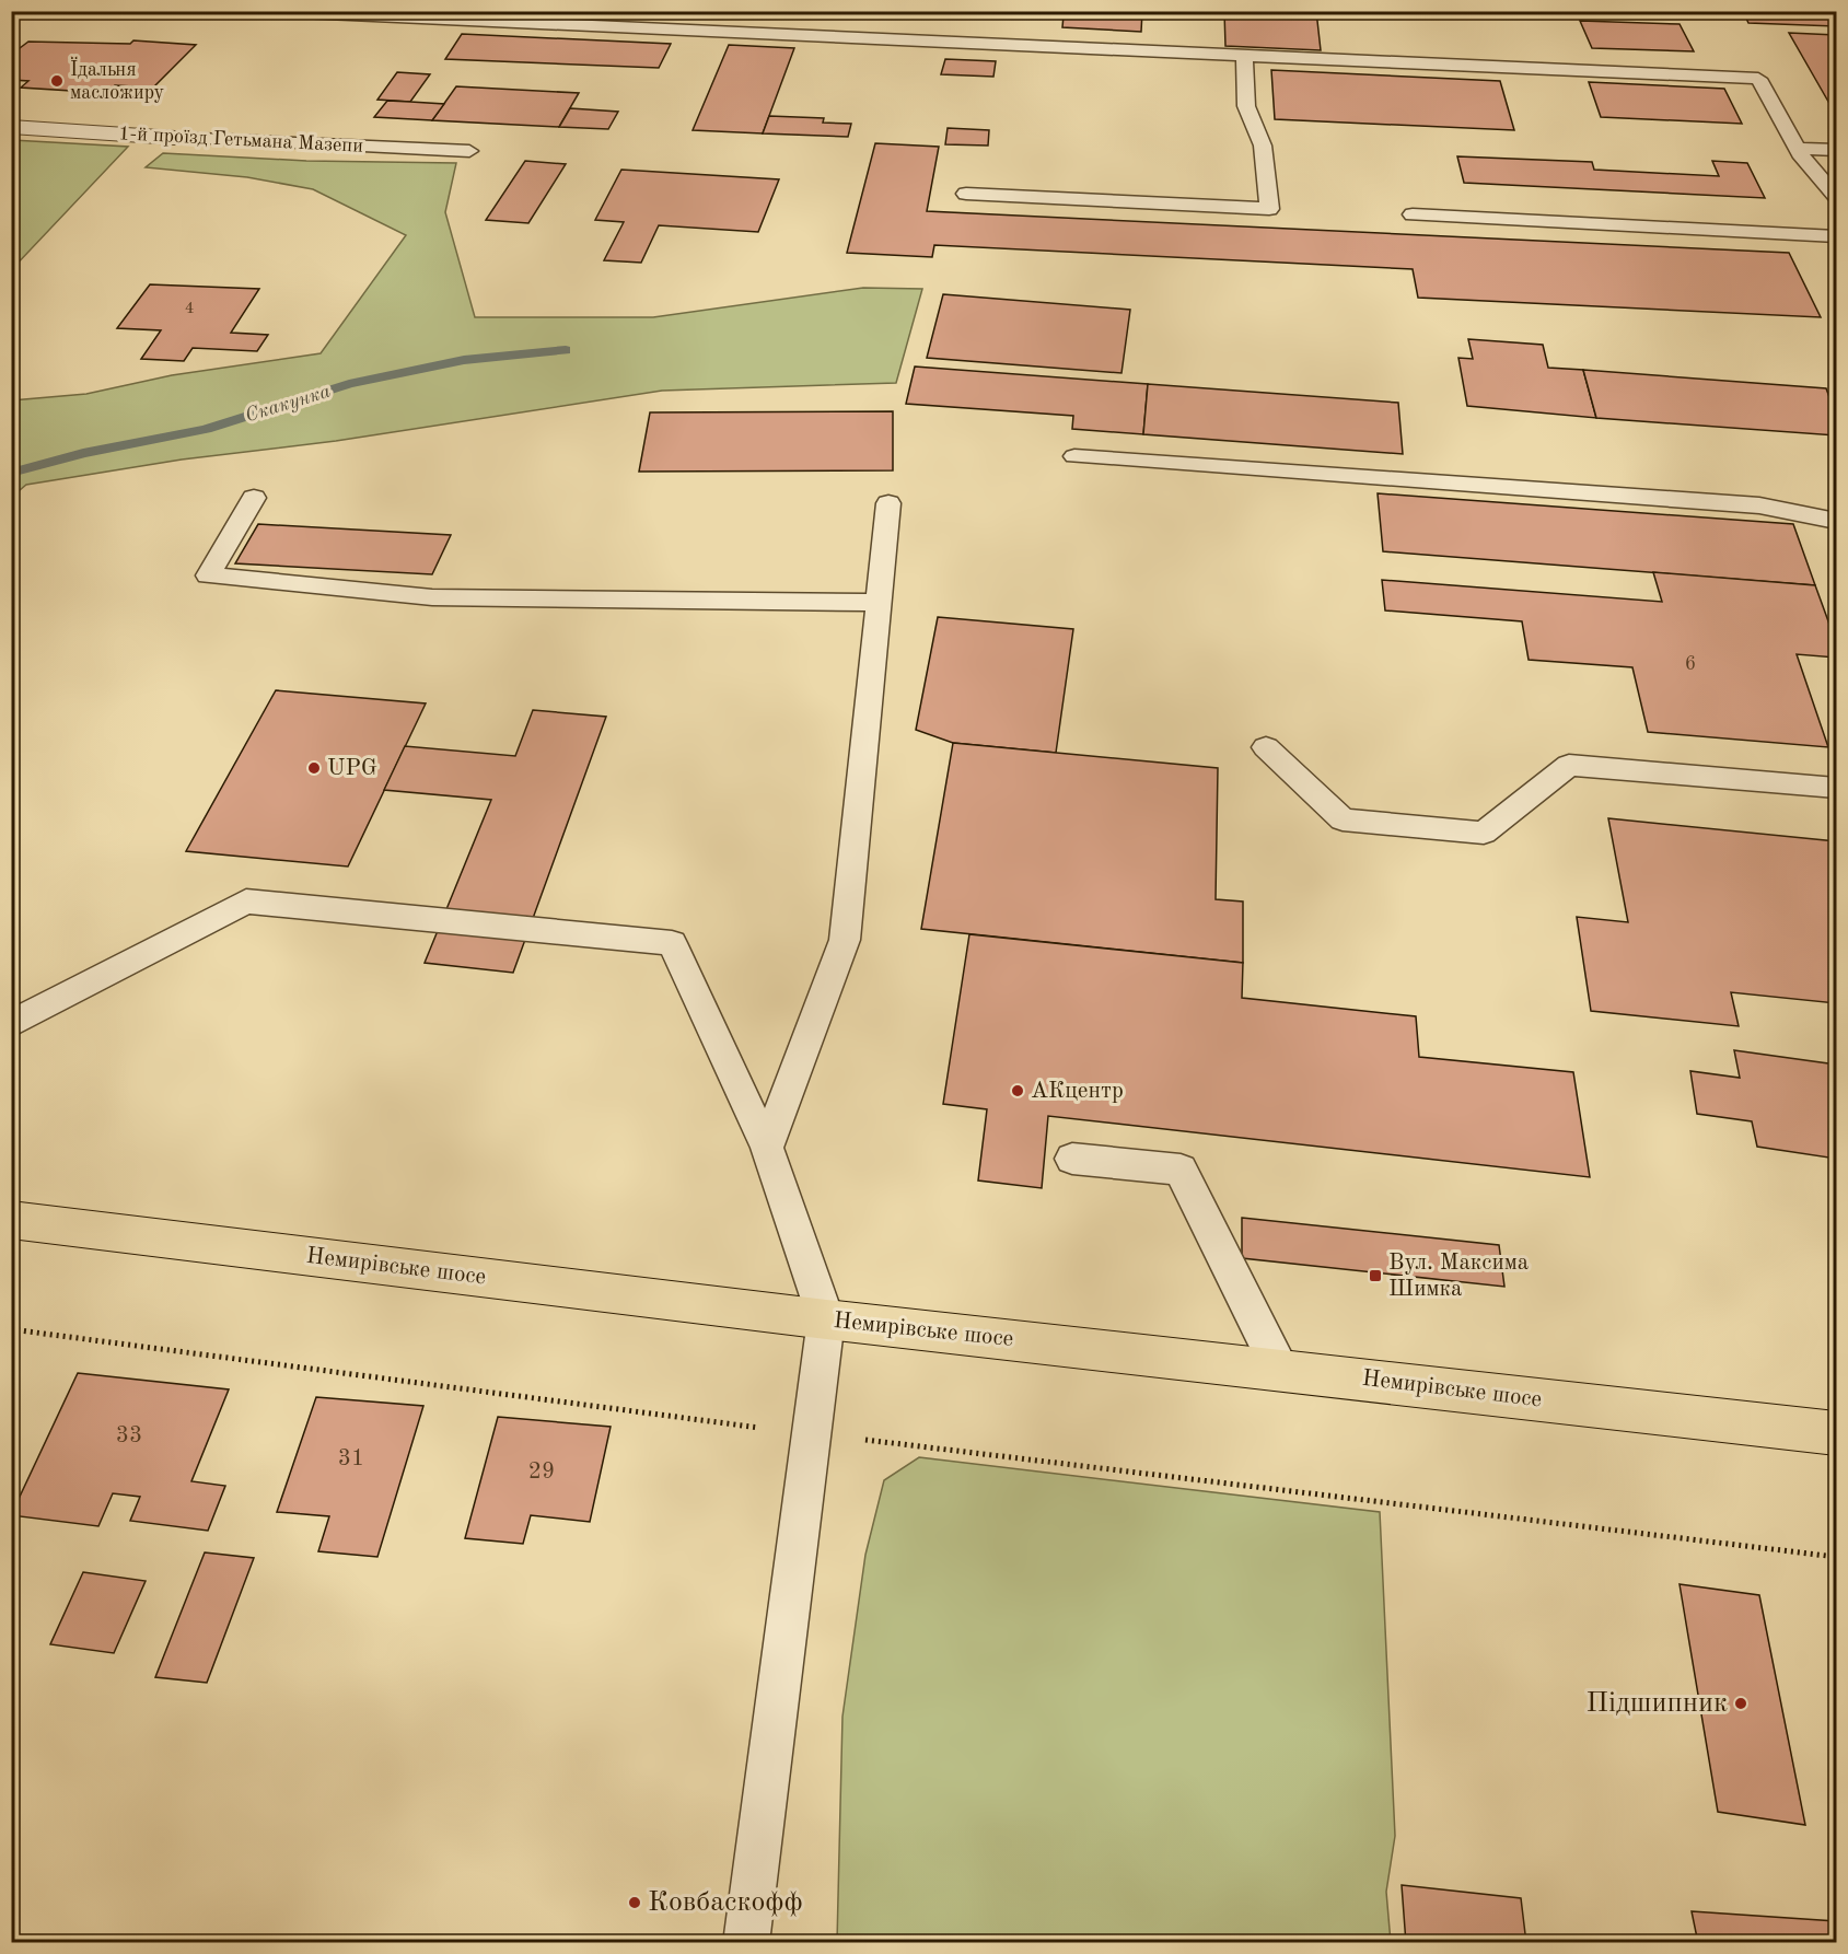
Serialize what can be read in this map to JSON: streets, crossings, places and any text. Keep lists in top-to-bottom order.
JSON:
{
  "streets": {
    "main road": ["Немирівське шосе"],
    "street": ["1-й проїзд Гетьмана Мазепи"]
  },
  "water": ["Скакунка"],
  "places": {
    "other": [
      "Їдальня масложиру",
      "UPG",
      "АКцентр",
      "Підшипник",
      "Ковбаскофф"
    ],
    "transit": ["Вул. Максима Шимка"]
  },
  "house_numbers": [
    "4",
    "6",
    "33",
    "31",
    "29"
  ]
}
